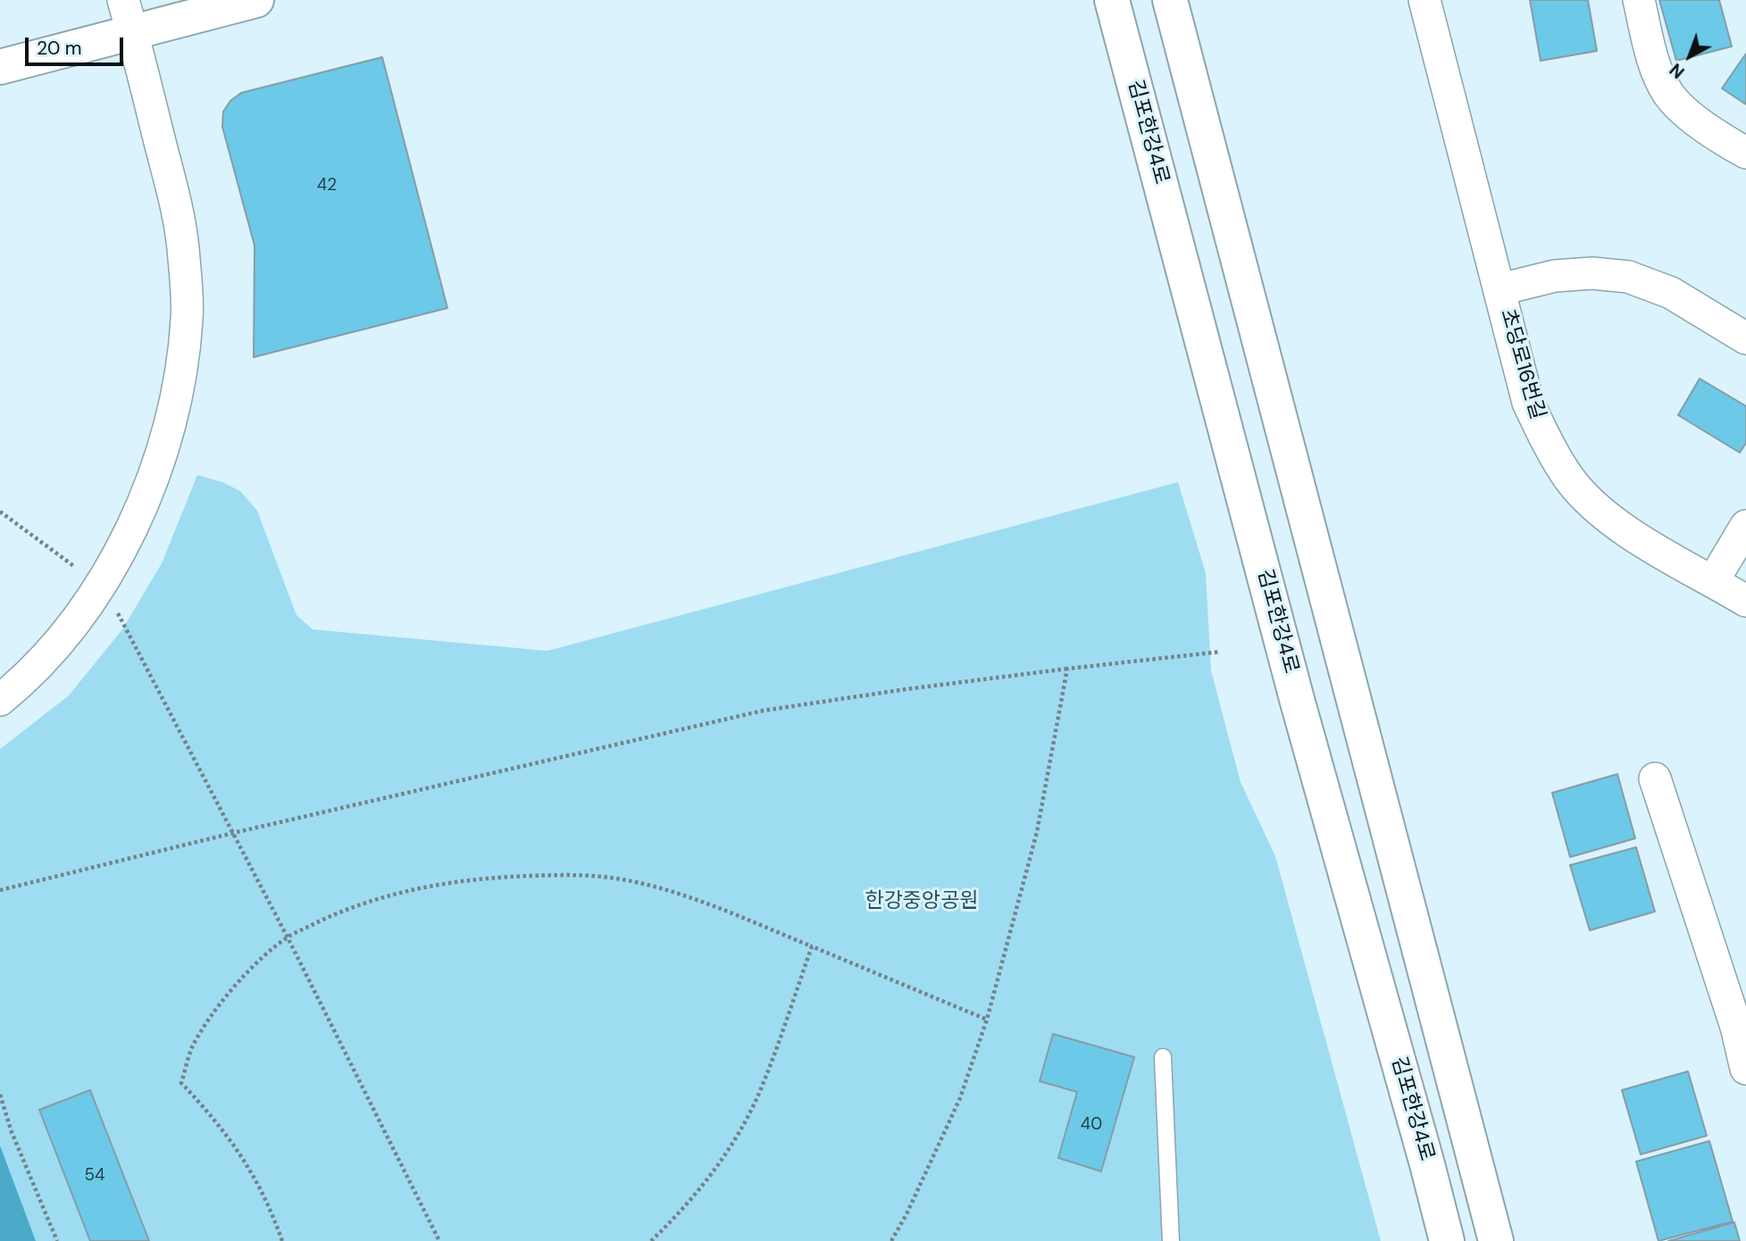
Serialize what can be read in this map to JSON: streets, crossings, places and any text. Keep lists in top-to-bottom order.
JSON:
{
  "streets": {
    "street": ["김포한강4로", "초당로16번길"]
  },
  "parks": ["한강중앙공원"],
  "house_numbers": ["42", "40", "54"],
  "scale_bar": "20 m",
  "north": "bottom left"
}
